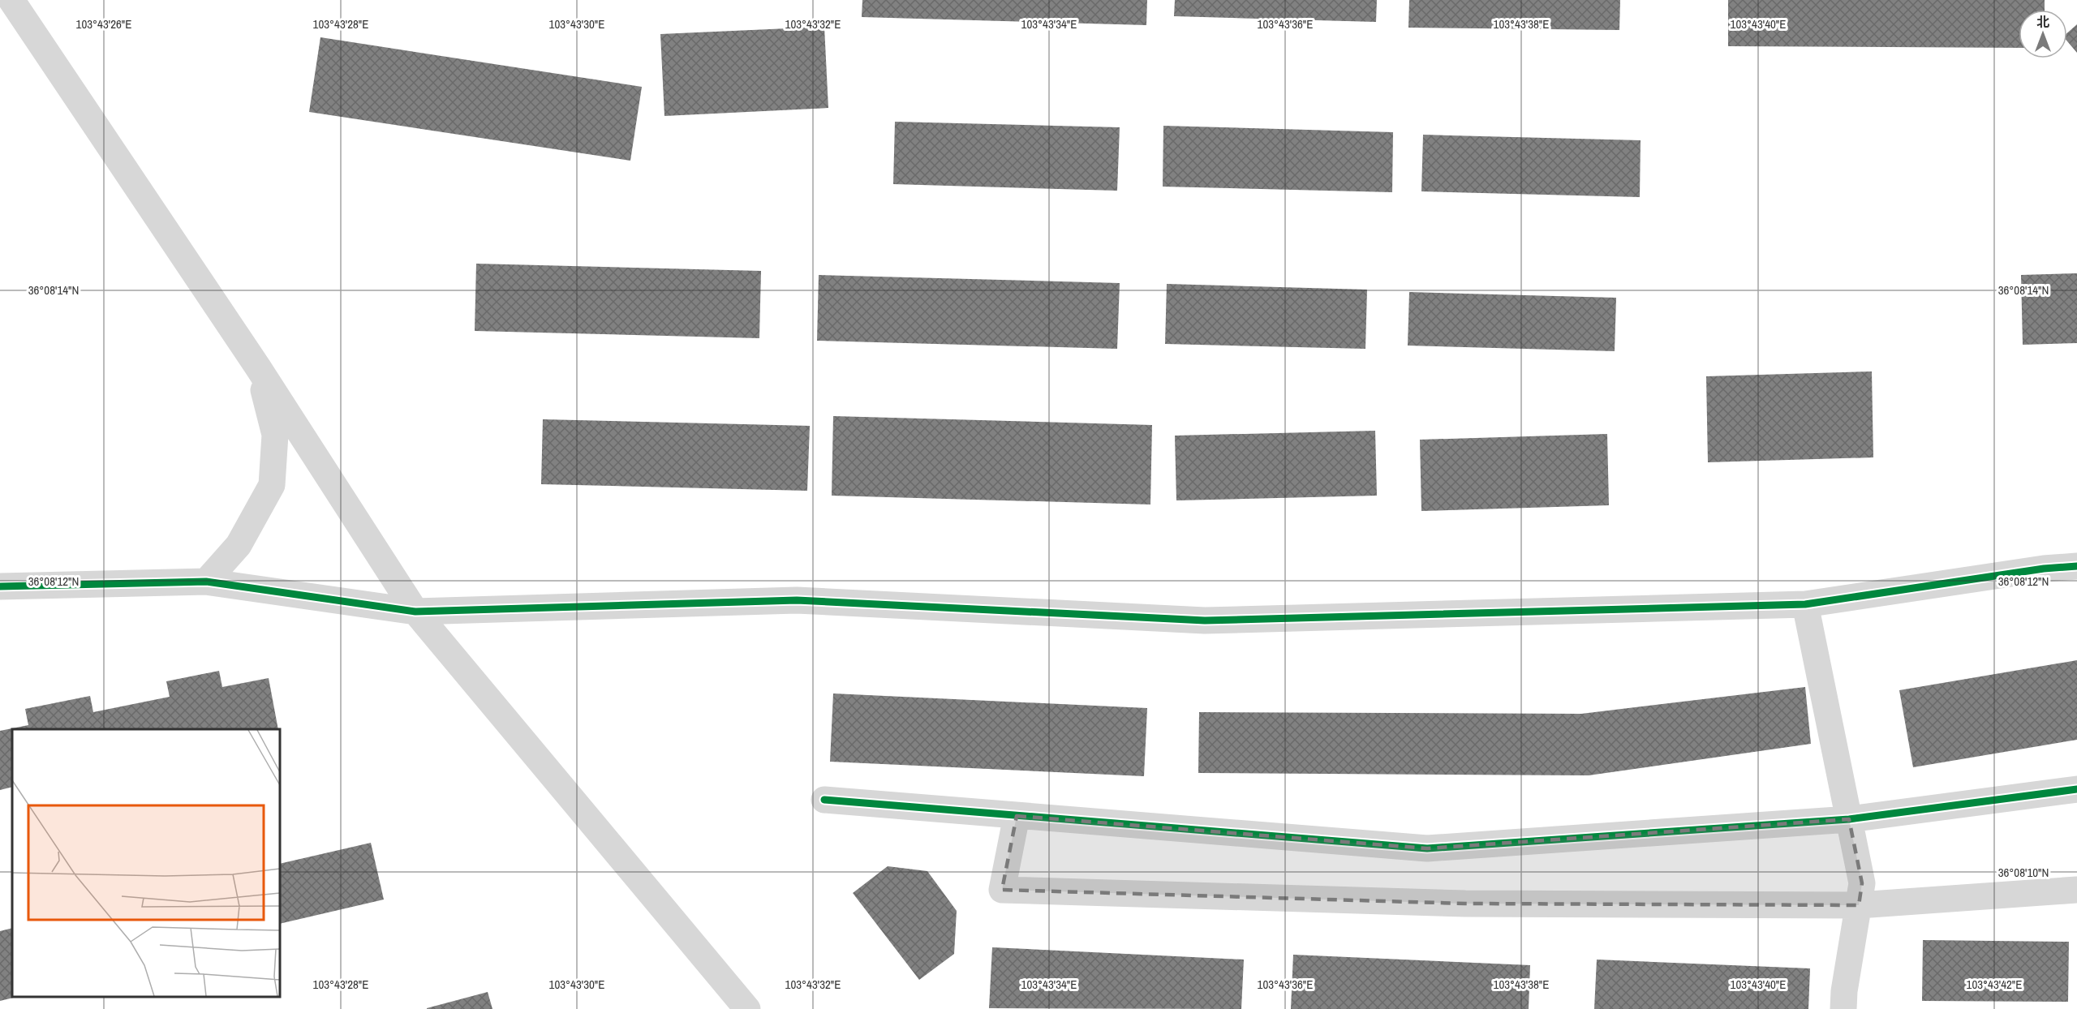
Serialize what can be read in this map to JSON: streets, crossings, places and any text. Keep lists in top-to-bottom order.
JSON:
{
  "north": "top",
  "coordinates": [
    "103°43'26\"E",
    "103°43'28\"E",
    "103°43'30\"E",
    "103°43'32\"E",
    "103°43'34\"E",
    "103°43'36\"E",
    "103°43'38\"E",
    "103°43'40\"E",
    "36°08'14\"N",
    "36°08'12\"N",
    "36°08'10\"N",
    "103°43'42\"E"
  ]
}
